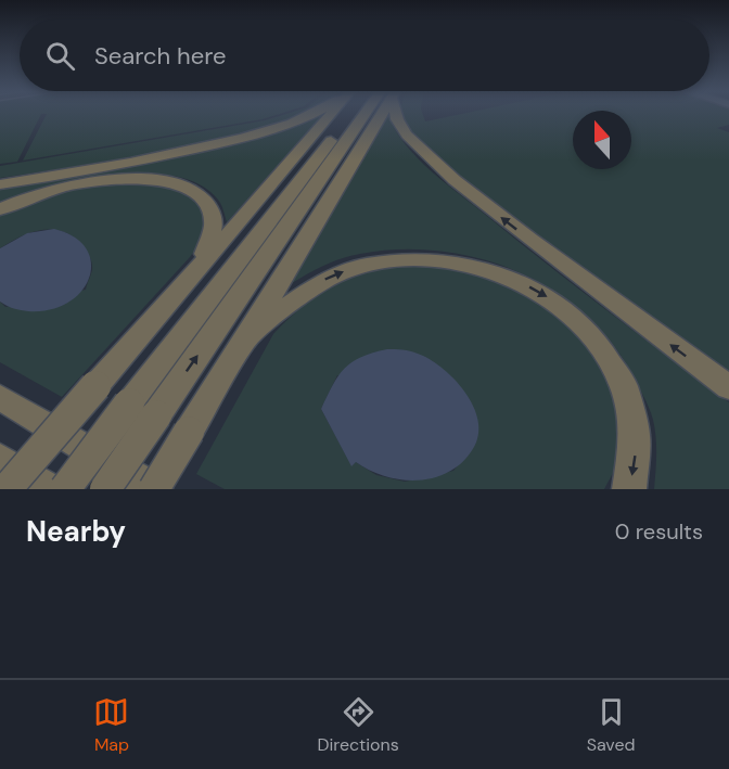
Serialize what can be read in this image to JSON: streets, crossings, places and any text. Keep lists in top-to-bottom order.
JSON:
{
  "north": "top",
  "page": {
    "search": "Search here",
    "heading": ["Nearby", "0 results"],
    "nav": ["Map", "Directions", "Saved"]
  }
}
